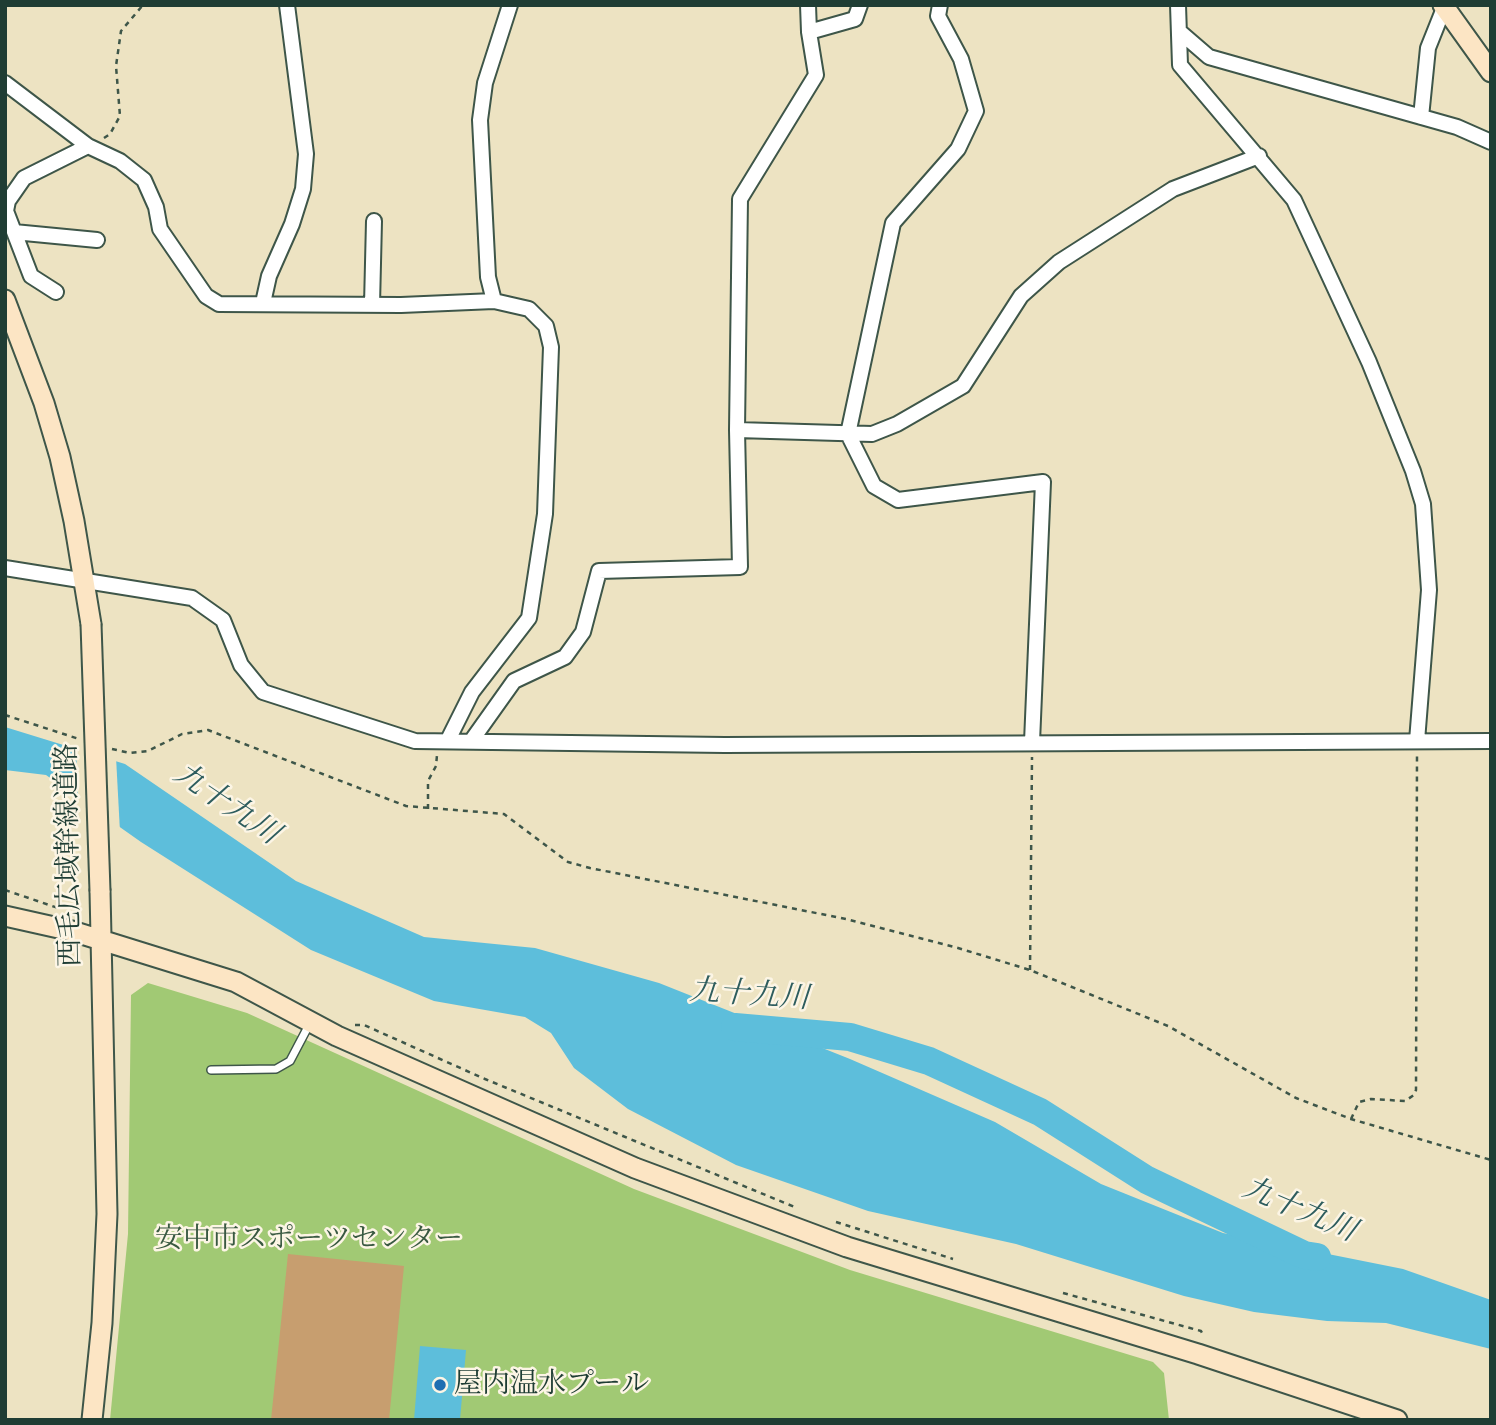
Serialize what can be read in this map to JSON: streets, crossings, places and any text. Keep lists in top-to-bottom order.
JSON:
{
  "streets": {
    "street": ["西毛広域幹線道路"]
  },
  "water": ["九十九川"],
  "parks": ["安中市スポーツセンター"],
  "places": ["屋内温水プール"]
}
